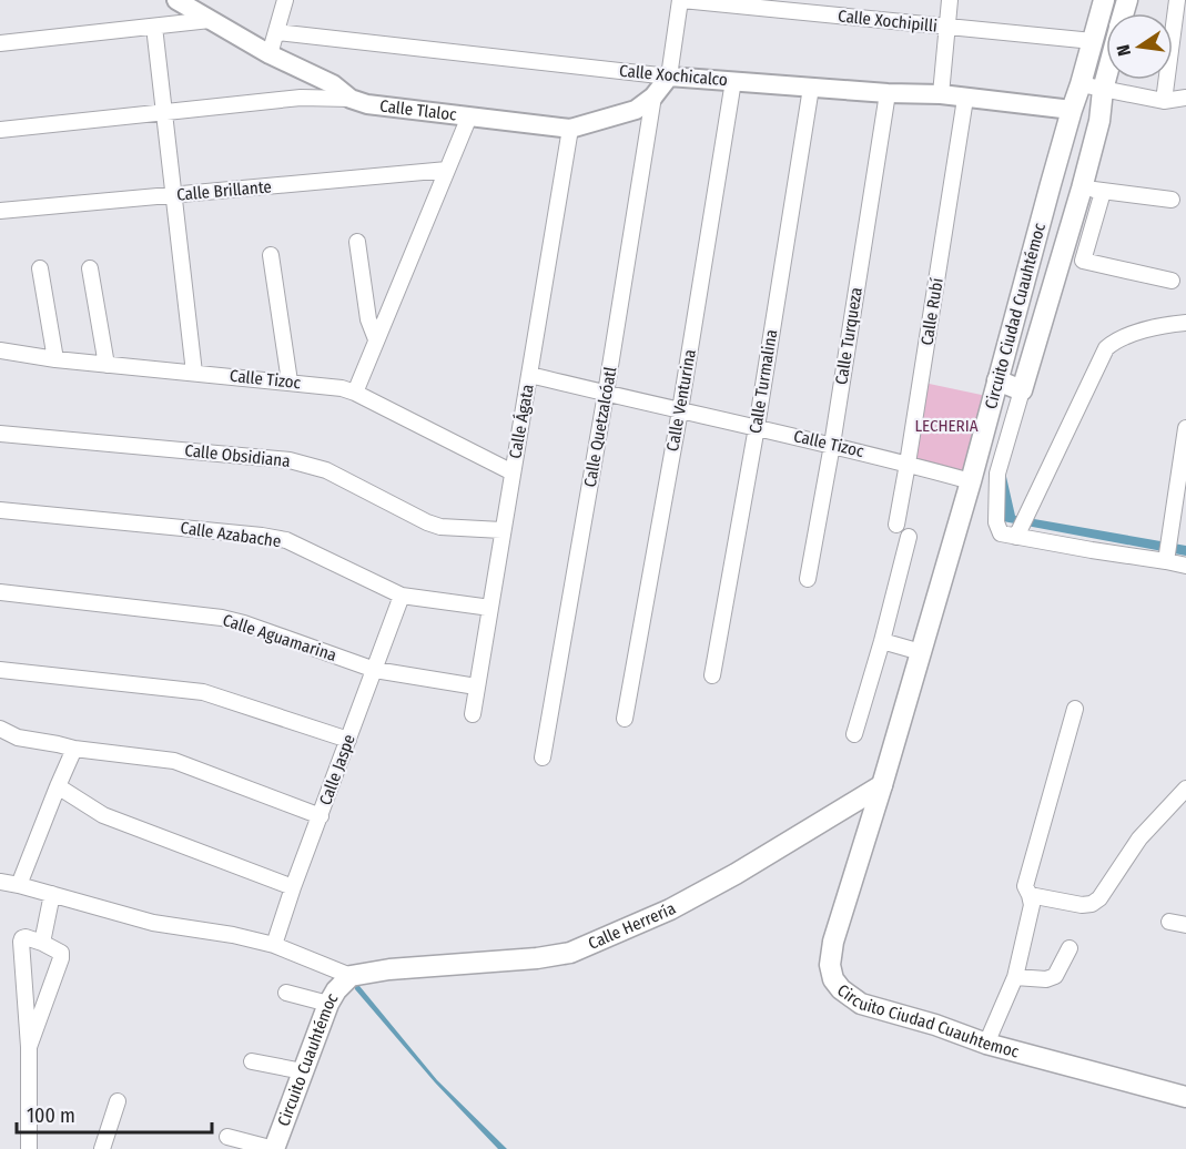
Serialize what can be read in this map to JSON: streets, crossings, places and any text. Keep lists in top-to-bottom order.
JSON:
{
  "streets": {
    "main road": [
      "Circuito Ciudad Cuauhtémoc",
      "Calle Herrería",
      "Circuito Ciudad Cuauhtemoc",
      "Circuito Cuauhtémoc"
    ],
    "street": [
      "Calle Xochipilli",
      "Calle Xochicalco",
      "Calle Tlaloc",
      "Calle Brillante",
      "Calle Rubí",
      "Calle Turqueza",
      "Calle Tizoc",
      "Calle Turmalina",
      "Calle Venturina",
      "Calle Ágata",
      "Calle Quetzalcóatl",
      "Calle Obsidiana",
      "Calle Azabache",
      "Calle Aguamarina",
      "Calle Jaspe"
    ]
  },
  "crossings": [
    ["Calle Xochipilli", "Circuito Ciudad Cuauhtémoc"],
    ["Calle Xochicalco", "Calle Tlaloc"],
    ["Calle Xochicalco", "Calle Rubí"],
    ["Calle Xochicalco", "Circuito Ciudad Cuauhtémoc"],
    ["Calle Xochicalco", "Calle Turqueza"],
    ["Calle Xochicalco", "Calle Turmalina"],
    ["Calle Xochicalco", "Calle Venturina"],
    ["Calle Tlaloc", "Calle Ágata"],
    ["Calle Tlaloc", "Calle Quetzalcóatl"],
    ["Calle Rubí", "Calle Tizoc"],
    ["Circuito Ciudad Cuauhtémoc", "Calle Tizoc"],
    ["Circuito Ciudad Cuauhtémoc", "Calle Herrería"],
    ["Circuito Ciudad Cuauhtémoc", "Circuito Ciudad Cuauhtemoc"],
    ["Calle Turqueza", "Calle Tizoc"],
    ["Calle Tizoc", "Calle Turmalina"],
    ["Calle Tizoc", "Calle Venturina"],
    ["Calle Tizoc", "Calle Ágata"],
    ["Calle Tizoc", "Calle Quetzalcóatl"],
    ["Calle Ágata", "Calle Obsidiana"],
    ["Calle Ágata", "Calle Azabache"],
    ["Calle Ágata", "Calle Aguamarina"],
    ["Calle Azabache", "Calle Jaspe"],
    ["Calle Aguamarina", "Calle Jaspe"],
    ["Calle Herrería", "Circuito Ciudad Cuauhtemoc"],
    ["Calle Herrería", "Circuito Cuauhtémoc"]
  ],
  "parks": ["LECHERIA"],
  "scale_bar": "100 m",
  "north": "left"
}
